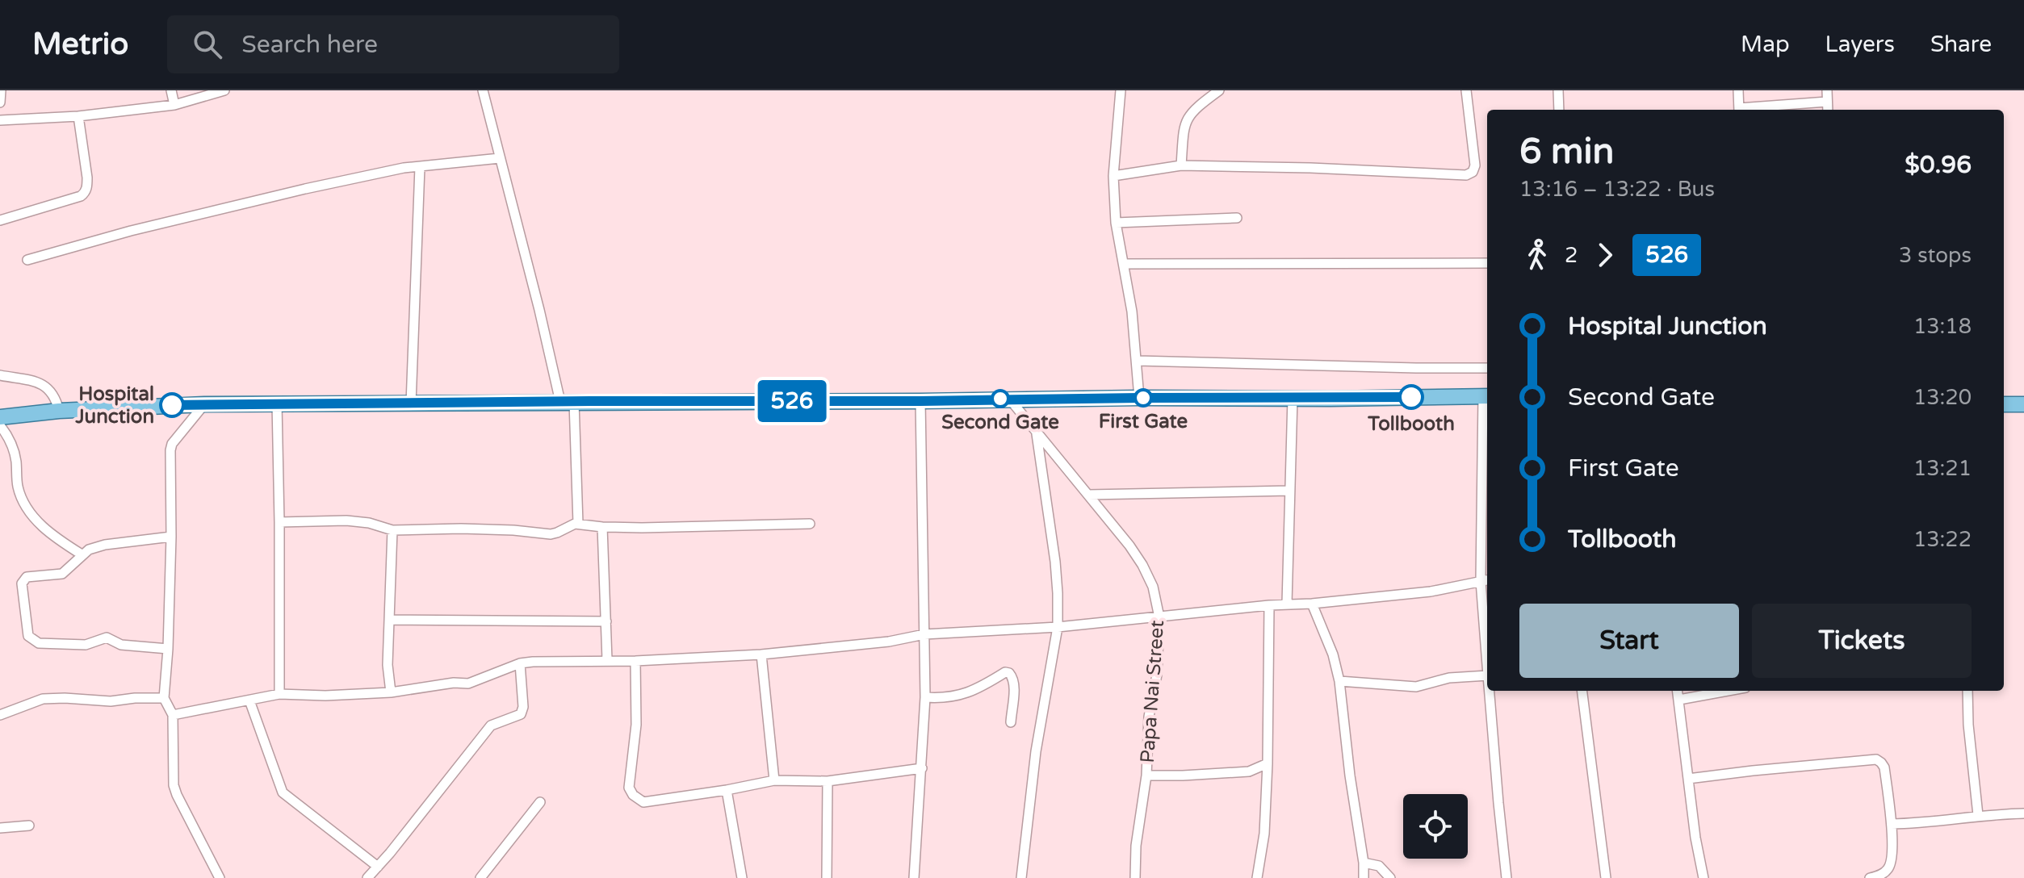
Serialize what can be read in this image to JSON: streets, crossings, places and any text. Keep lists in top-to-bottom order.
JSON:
{
  "streets": {
    "street": ["Papa Nai Street"]
  },
  "places": [
    "Tollbooth",
    "First Gate",
    "Second Gate",
    "Hospital Junction"
  ],
  "lines": ["bus line 526"],
  "page": {
    "header": "Metrio",
    "search": "Search here",
    "nav": ["Map", "Layers", "Share"],
    "on_map": "526",
    "heading": ["6 min", "13:16 – 13:22 · Bus", "$0.96"],
    "legs": ["2", "526", "3 stops"],
    "list": [
      {
        "name": "Hospital Junction",
        "value": "13:18"
      },
      {
        "name": "Second Gate",
        "value": "13:20"
      },
      {
        "name": "First Gate",
        "value": "13:21"
      },
      {
        "name": "Tollbooth",
        "value": "13:22"
      }
    ],
    "buttons": ["Start", "Tickets"]
  }
}
